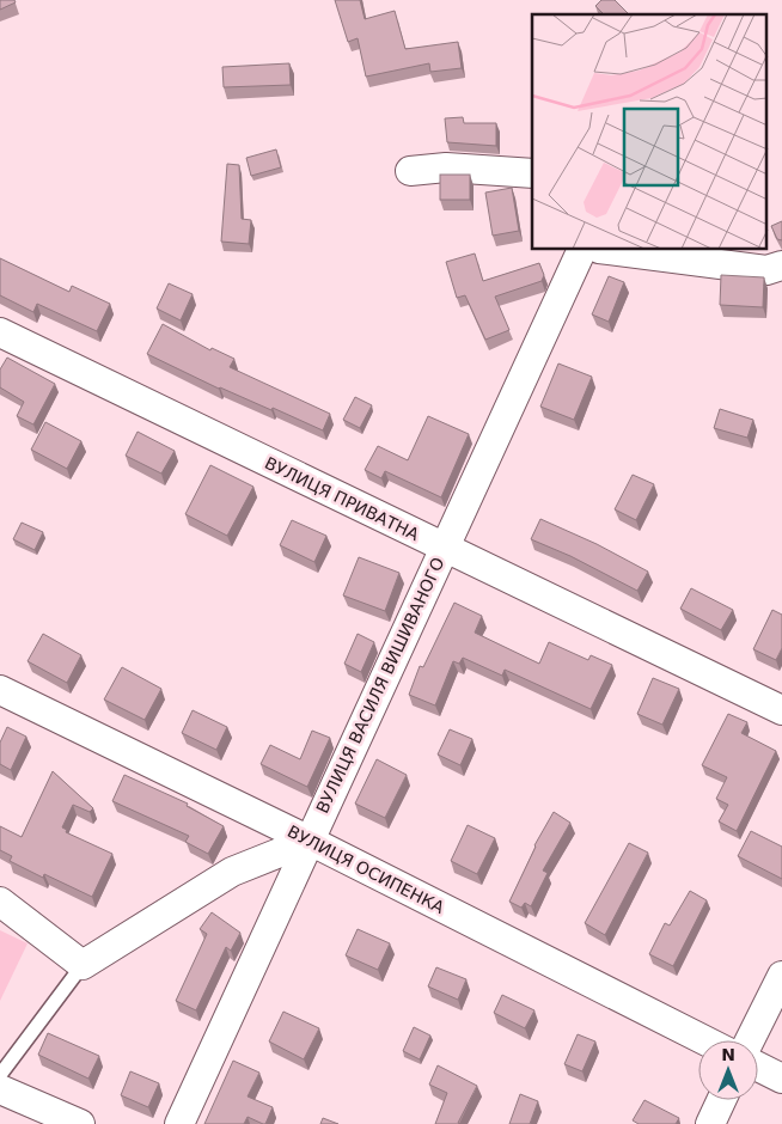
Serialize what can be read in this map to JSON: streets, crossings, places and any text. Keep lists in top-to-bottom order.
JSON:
{
  "streets": {
    "street": ["ВУЛИЦЯ ПРИВАТНА", "ВУЛИЦЯ ВАСИЛЯ ВИШИВАНОГО", "ВУЛИЦЯ ОСИПЕНКА"]
  },
  "crossings": [
    ["ВУЛИЦЯ ПРИВАТНА", "ВУЛИЦЯ ВАСИЛЯ ВИШИВАНОГО"],
    ["ВУЛИЦЯ ВАСИЛЯ ВИШИВАНОГО", "ВУЛИЦЯ ОСИПЕНКА"]
  ],
  "north": "top"
}
